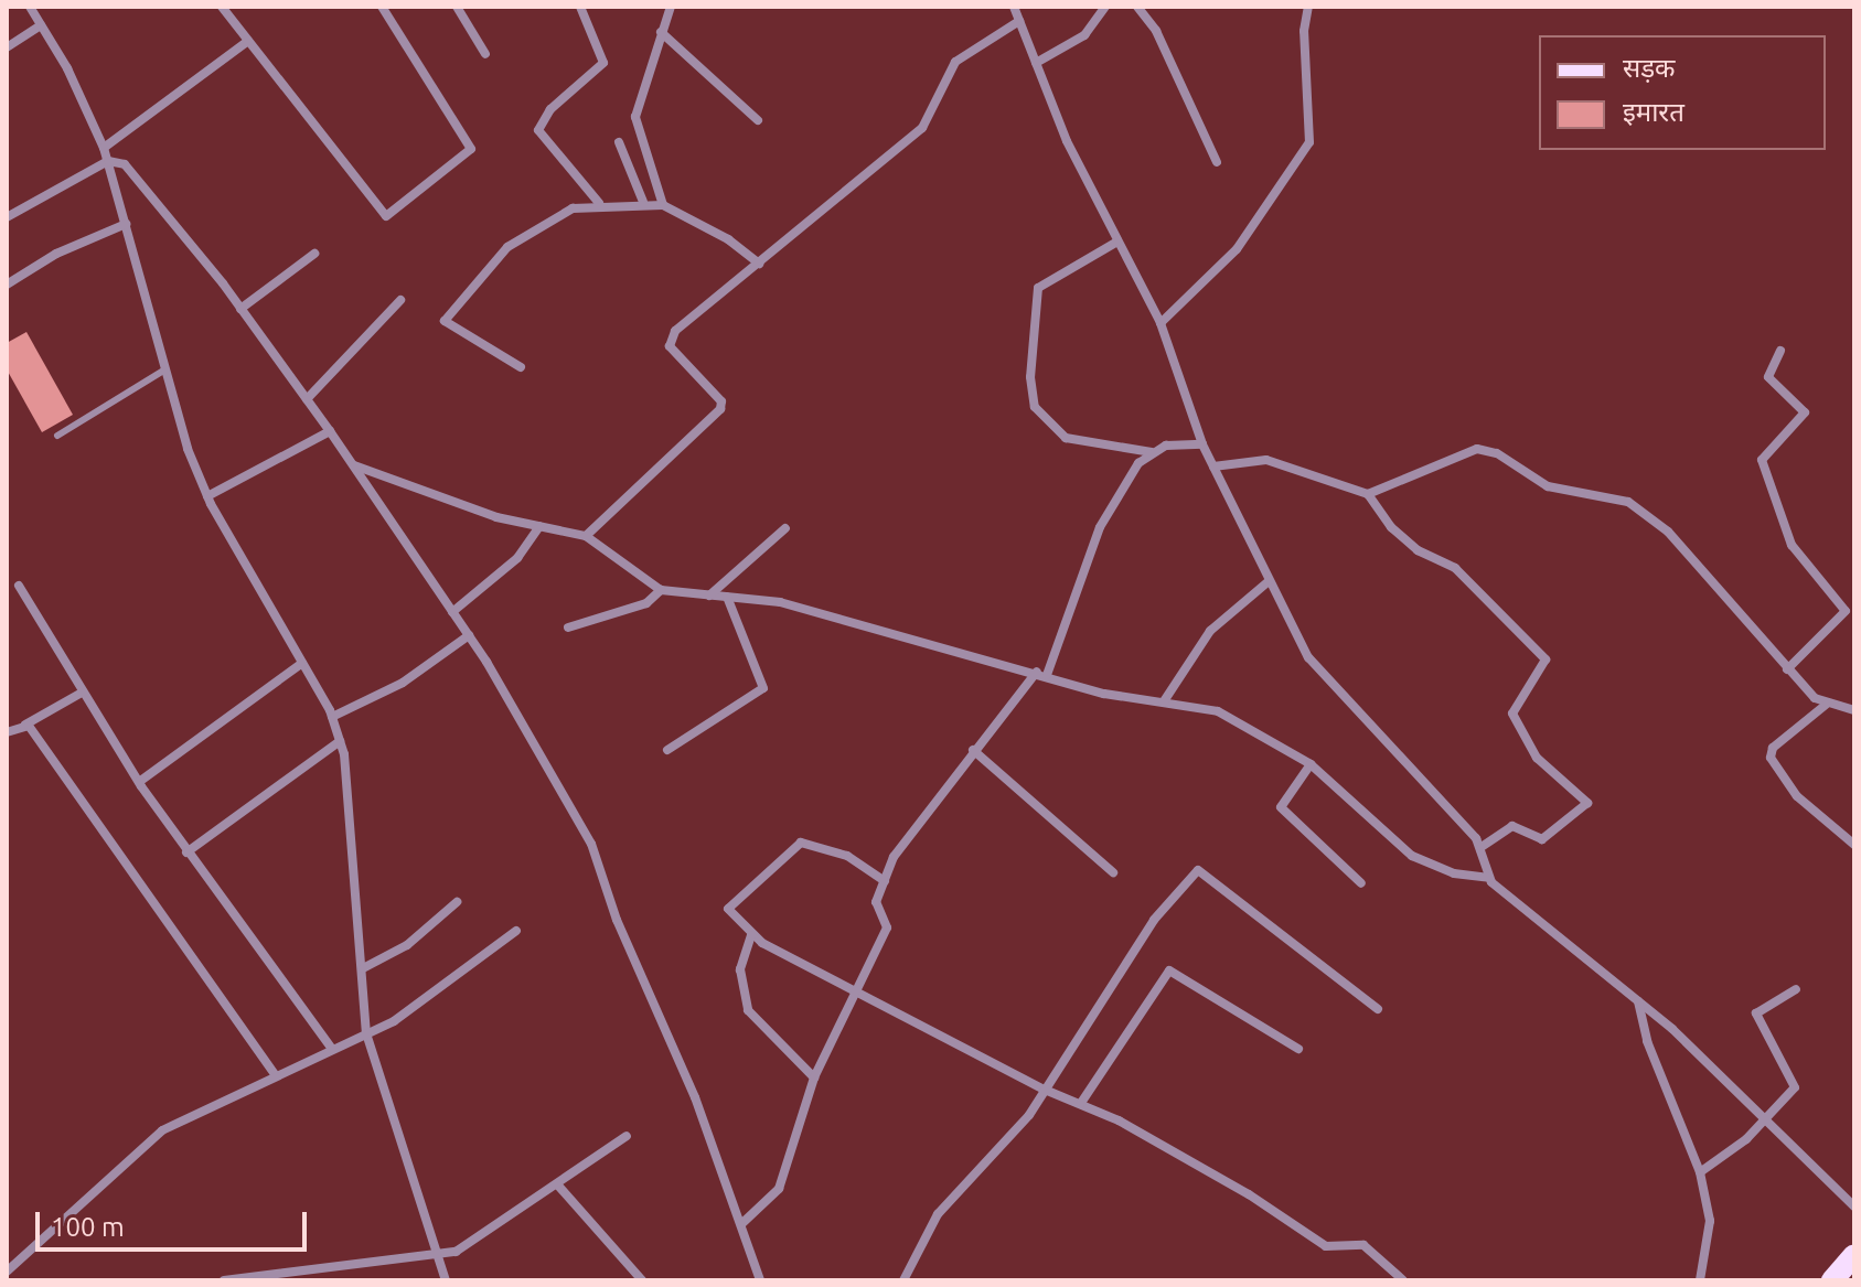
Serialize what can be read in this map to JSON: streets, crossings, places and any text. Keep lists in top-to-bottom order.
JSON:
{
  "legend": ["सड़क", "इमारत"],
  "scale_bar": "100 m"
}
